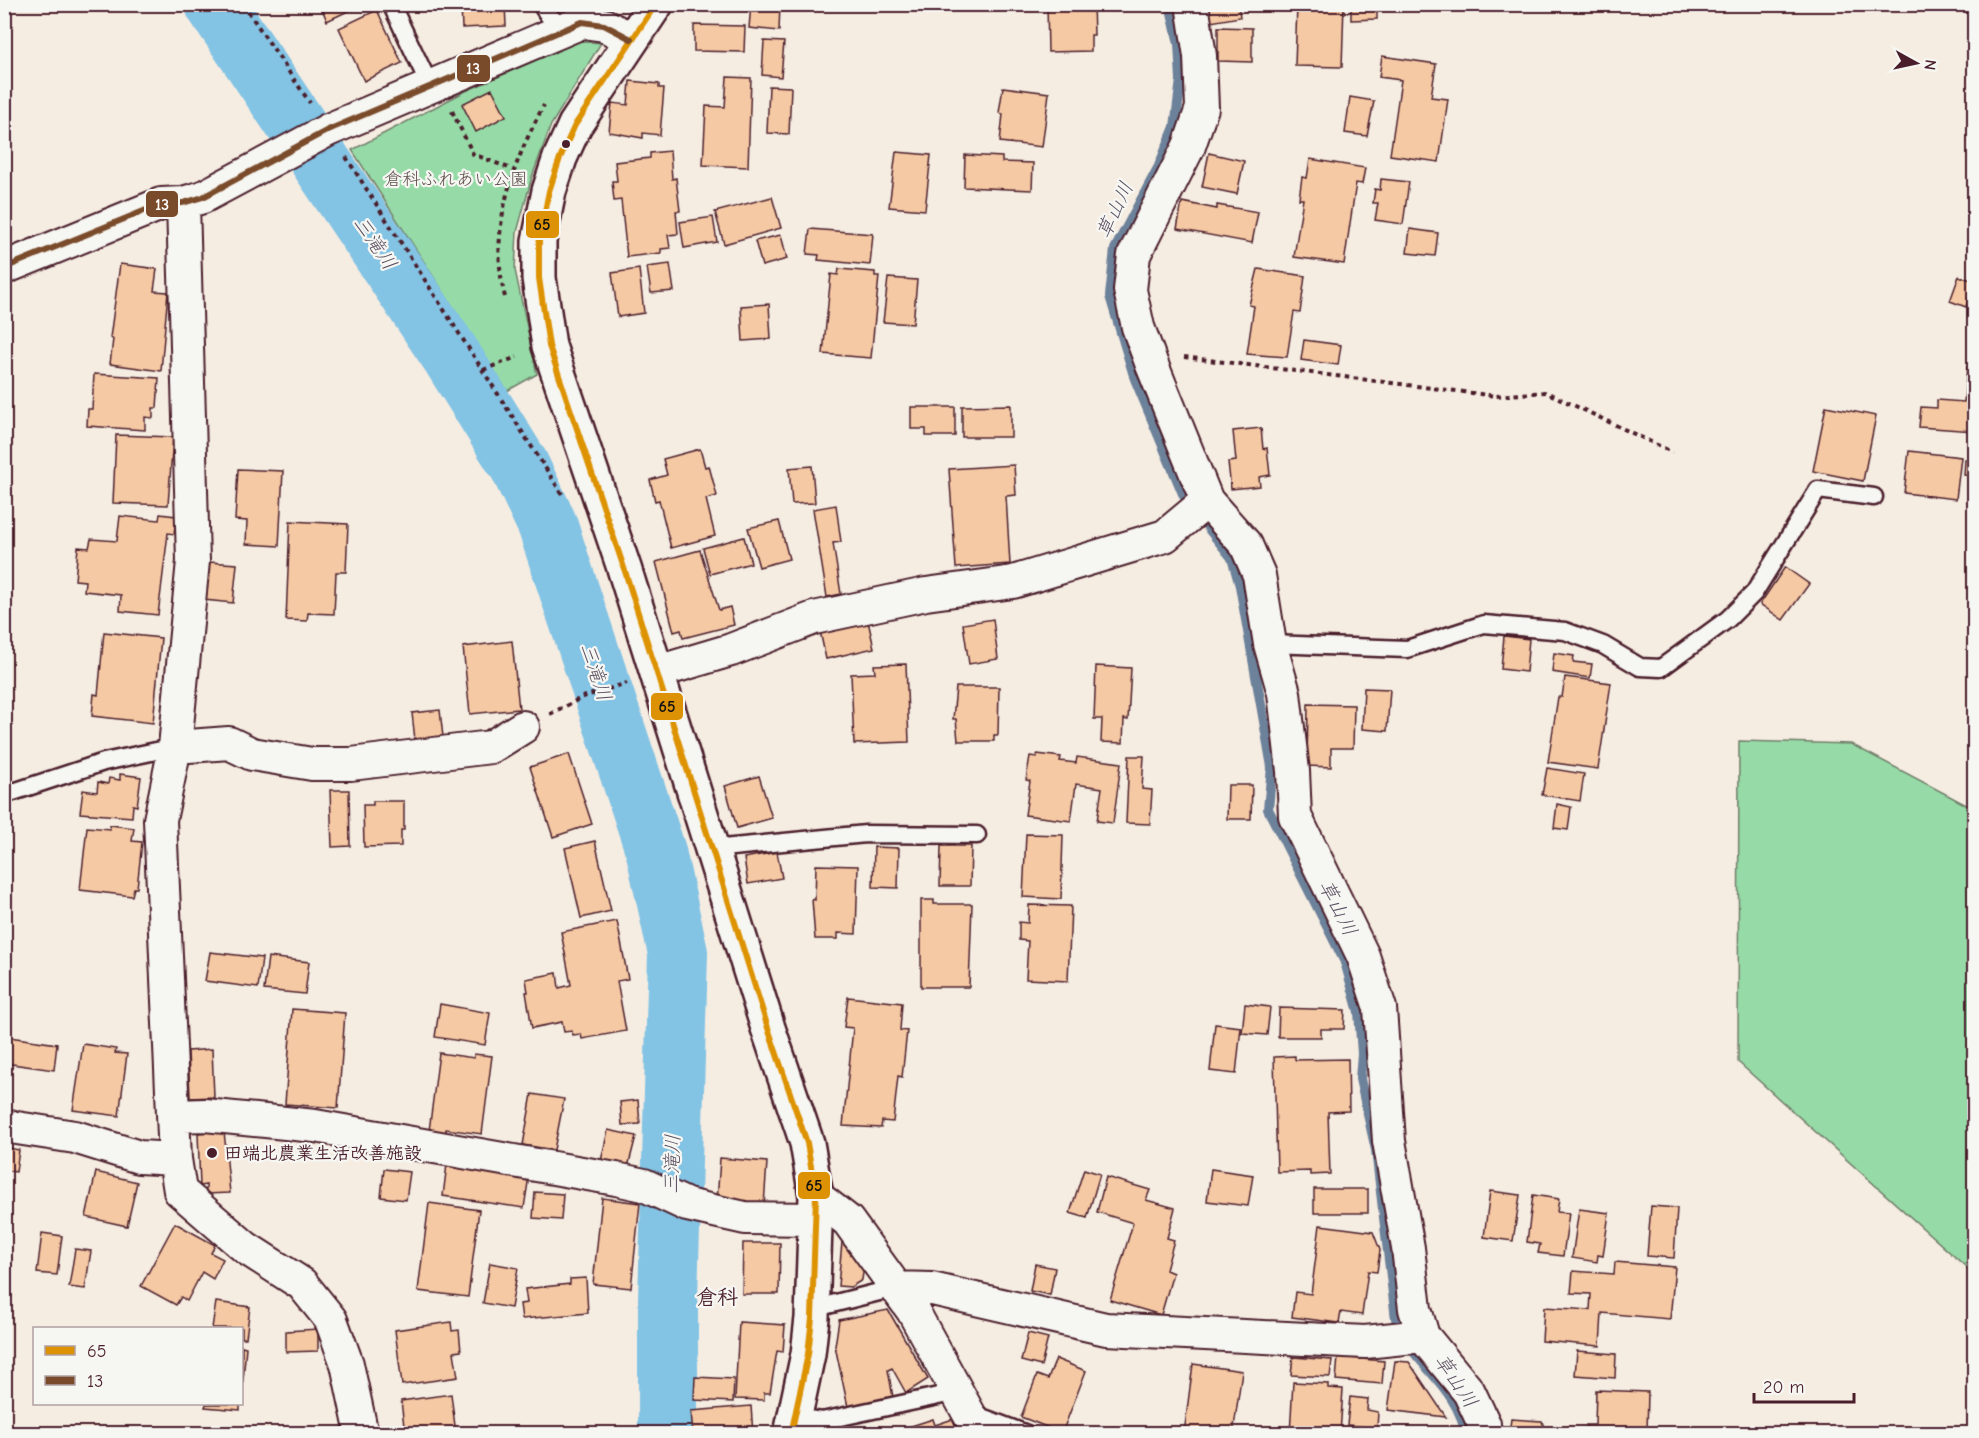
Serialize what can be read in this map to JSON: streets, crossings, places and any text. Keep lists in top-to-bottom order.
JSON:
{
  "districts": ["倉科"],
  "water": ["草山川", "三滝川"],
  "parks": ["倉科ふれあい公園"],
  "places": ["田端北農業生活改善施設"],
  "lines": ["transit line 65", "transit line 13"],
  "legend": ["65", "13"],
  "scale_bar": "20 m",
  "north": "right"
}
